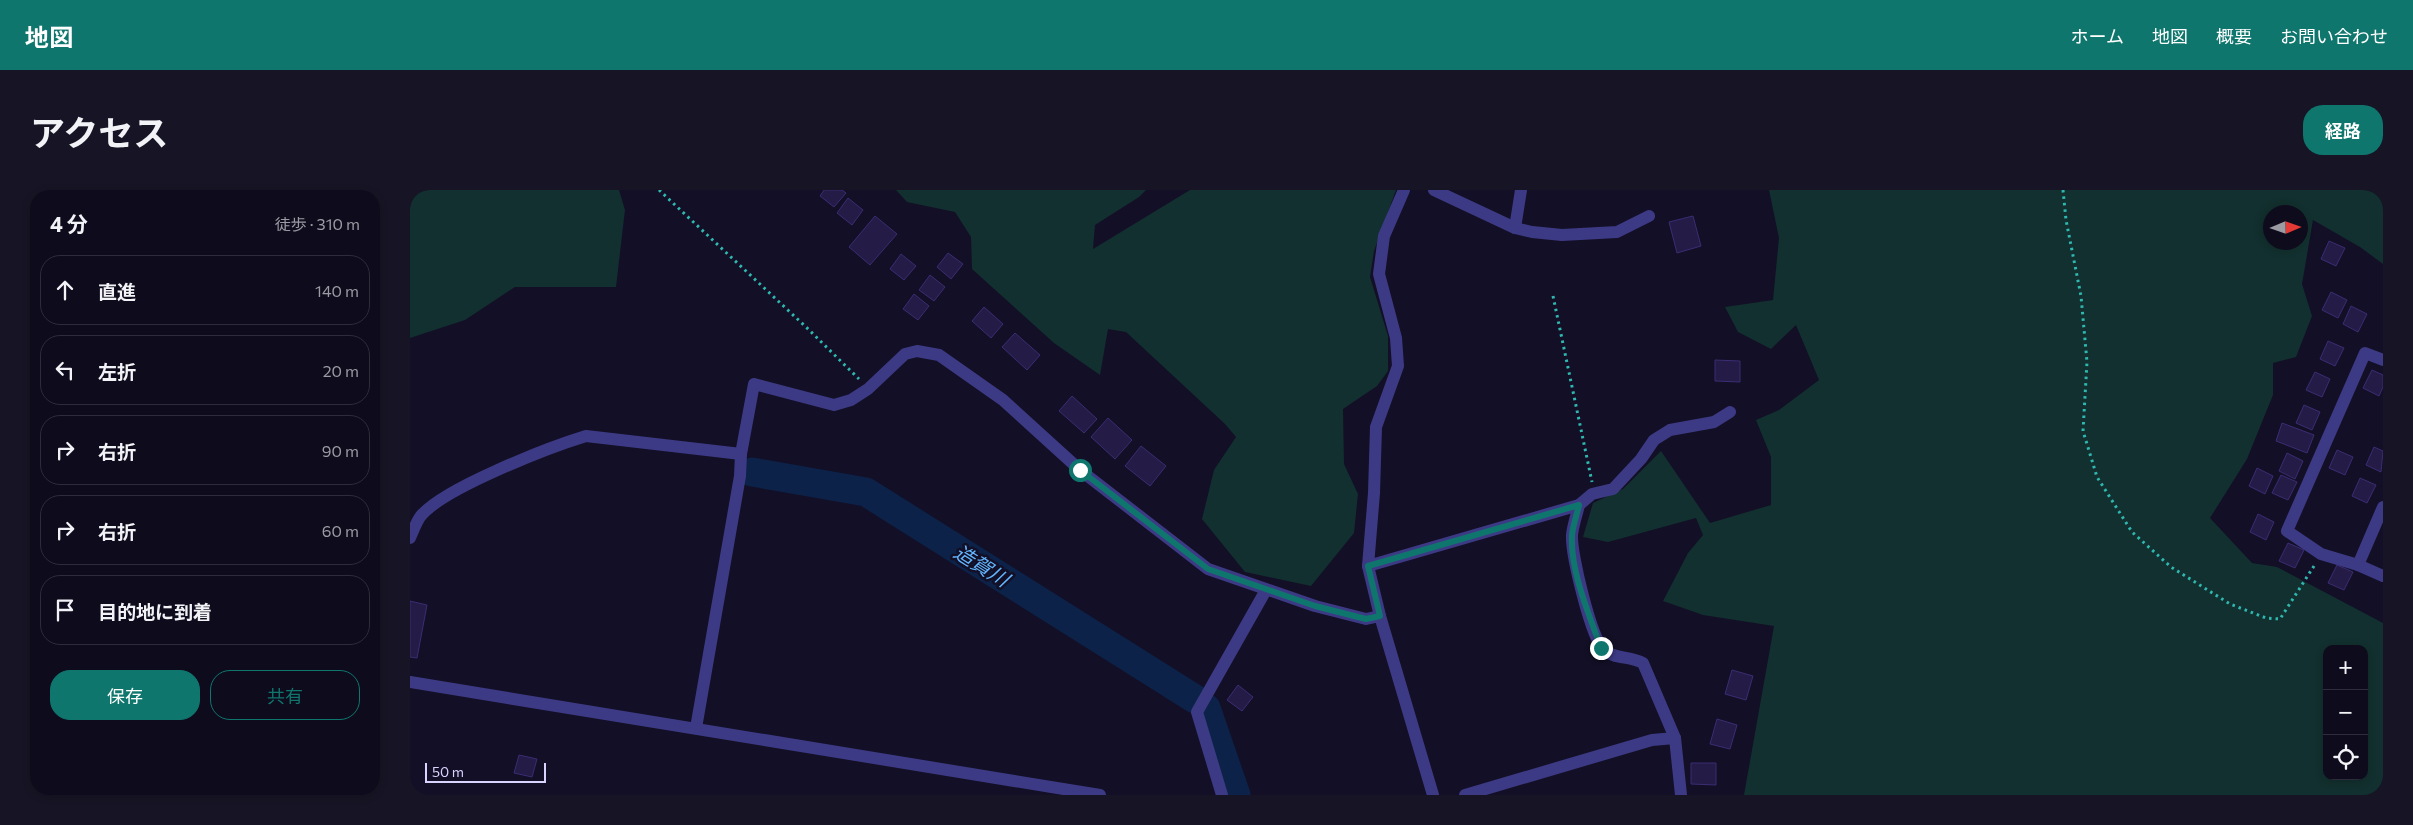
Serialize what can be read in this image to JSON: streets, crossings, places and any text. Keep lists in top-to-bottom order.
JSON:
{
  "water": ["造賀川"],
  "scale_bar": "50 m",
  "north": "right",
  "page": {
    "header": "地図",
    "nav": [
      "ホーム",
      "地図",
      "概要",
      "お問い合わせ"
    ],
    "title": "アクセス",
    "buttons": [
      "経路",
      ["保存", "共有"]
    ],
    "heading": ["4 分", "徒歩 · 310 m"],
    "list": [
      ["直進", "140 m"],
      ["左折", "20 m"],
      ["右折", "90 m"],
      ["右折", "60 m"],
      "目的地に到着"
    ],
    "map_buttons": ["+", "−"],
    "scale": "50 m"
  }
}
